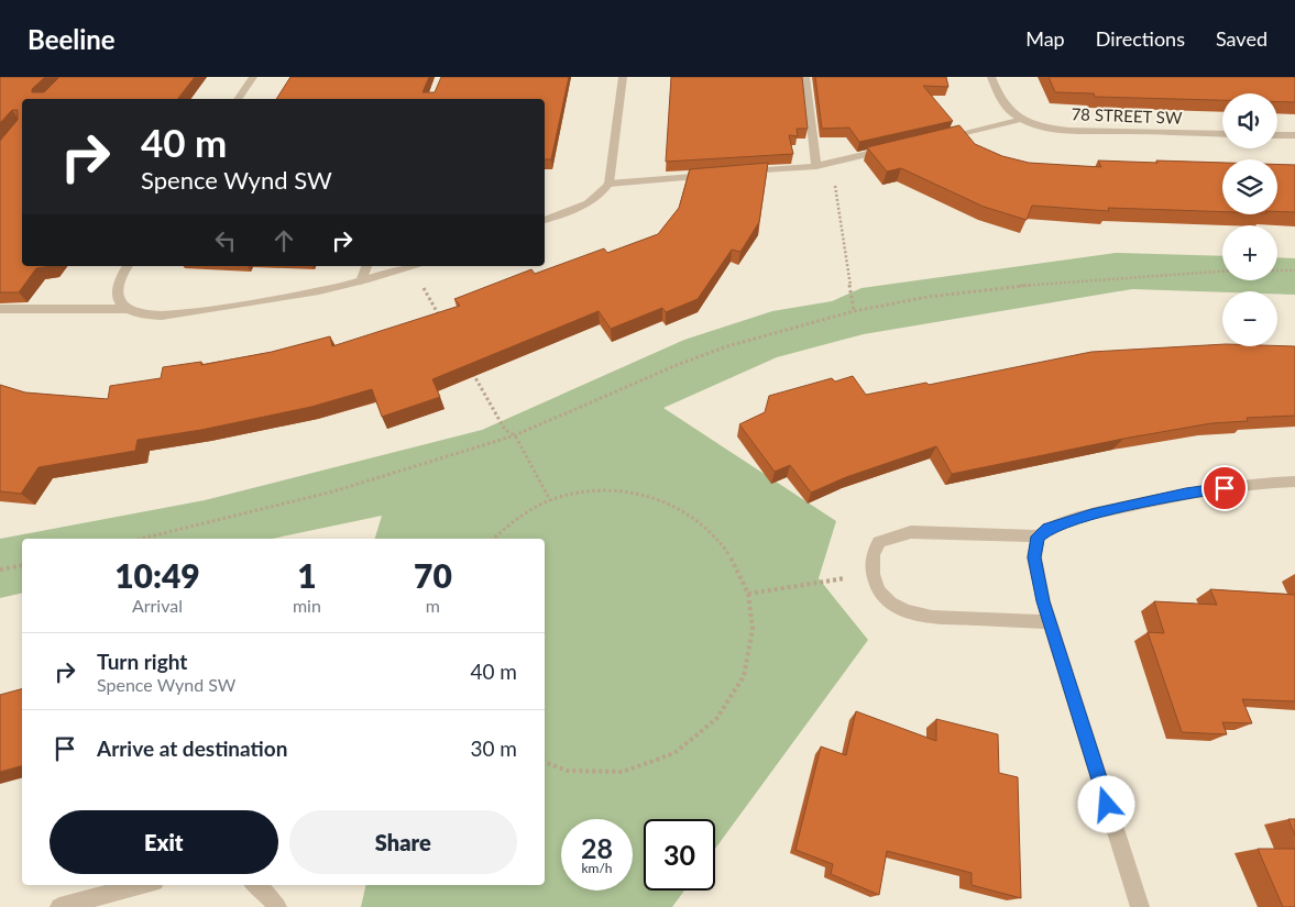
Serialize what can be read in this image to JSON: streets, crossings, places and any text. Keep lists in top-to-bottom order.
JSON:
{
  "streets": {
    "street": ["78 STREET SW"]
  },
  "page": {
    "header": "Beeline",
    "nav": ["Map", "Directions", "Saved"],
    "map_buttons": ["+", "−"],
    "turn": ["40 m", "Spence Wynd SW"],
    "eta": [
      "10:49",
      "Arrival",
      "1",
      "min",
      "70",
      "m"
    ],
    "list": [
      {
        "name": "Turn right",
        "note": "Spence Wynd SW",
        "value": "40 m"
      },
      {
        "name": "Arrive at destination",
        "value": "30 m"
      }
    ],
    "buttons": ["Exit", "Share"],
    "speed": "28 km/h",
    "limit": "30"
  }
}
